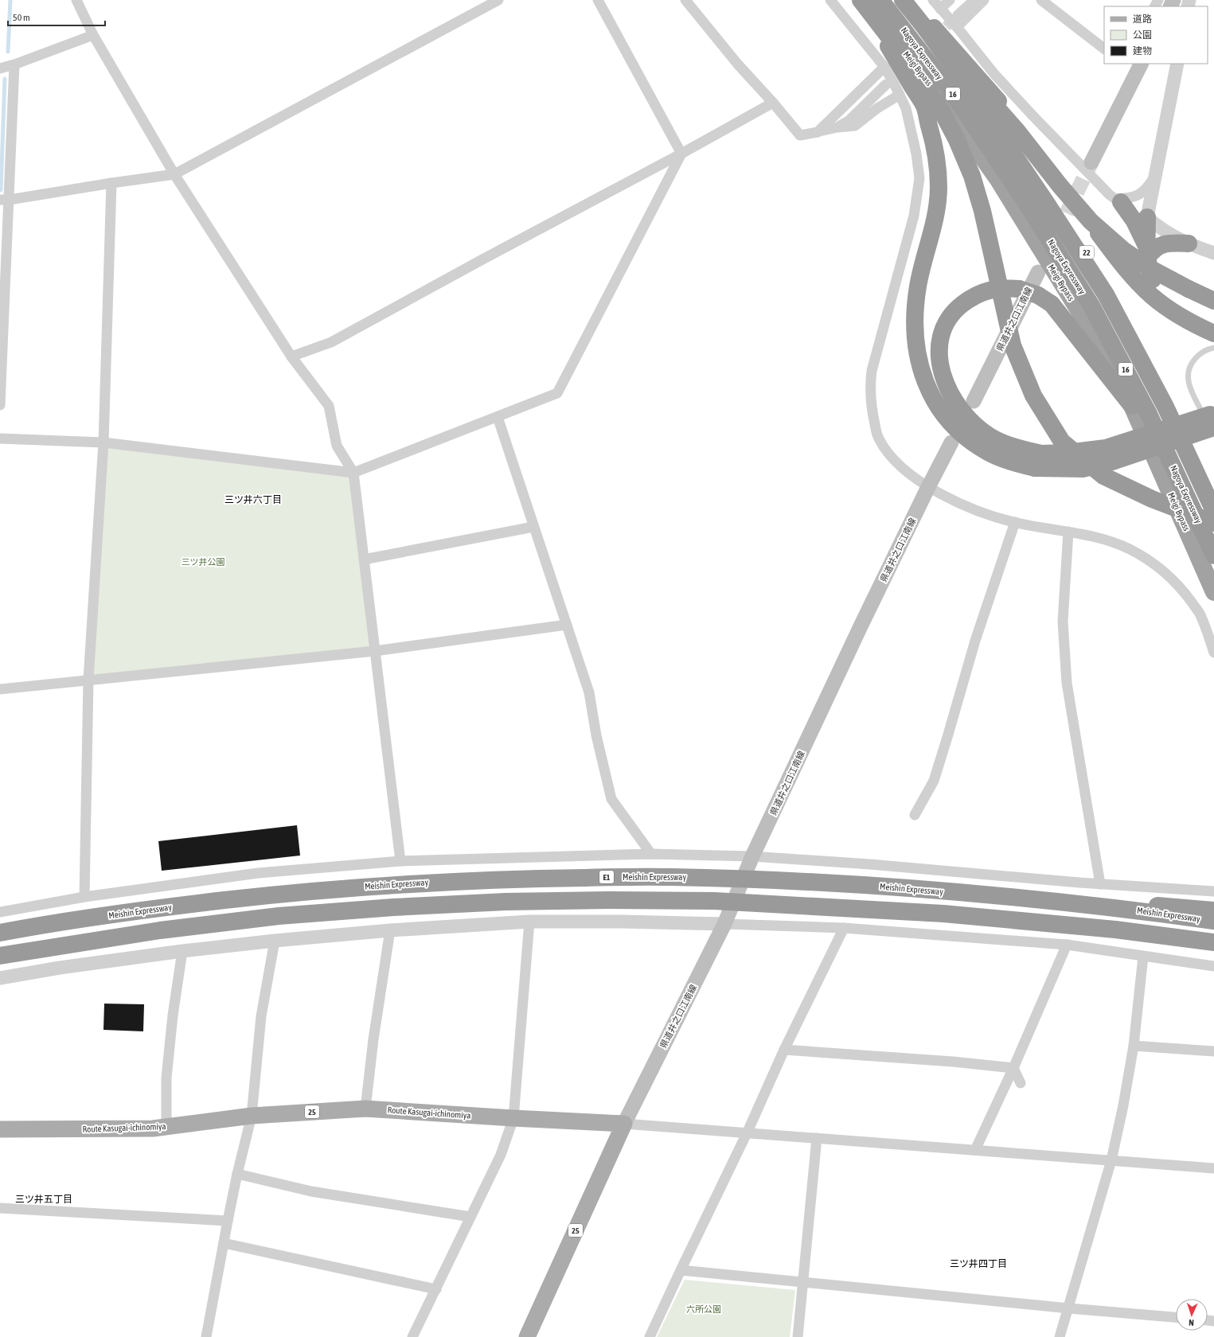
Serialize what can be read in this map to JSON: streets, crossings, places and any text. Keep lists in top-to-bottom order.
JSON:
{
  "streets": {
    "highway": [
      "Nagoya Expressway",
      "Meigi Bypass",
      "16",
      "22",
      "E1",
      "Meishin Expressway"
    ],
    "main road": ["県道井之口江南線", "25", "Route Kasugai-ichinomiya"]
  },
  "crossings": [
    ["Nagoya Expressway", "22"],
    ["県道井之口江南線", "25"],
    ["県道井之口江南線", "Route Kasugai-ichinomiya"],
    ["25", "Route Kasugai-ichinomiya"]
  ],
  "districts": ["三ツ井六丁目", "三ツ井五丁目", "三ツ井四丁目"],
  "parks": ["三ツ井公園", "六所公園"],
  "legend": ["道路", "公園", "建物"],
  "scale_bar": "50 m",
  "north": "bottom"
}
